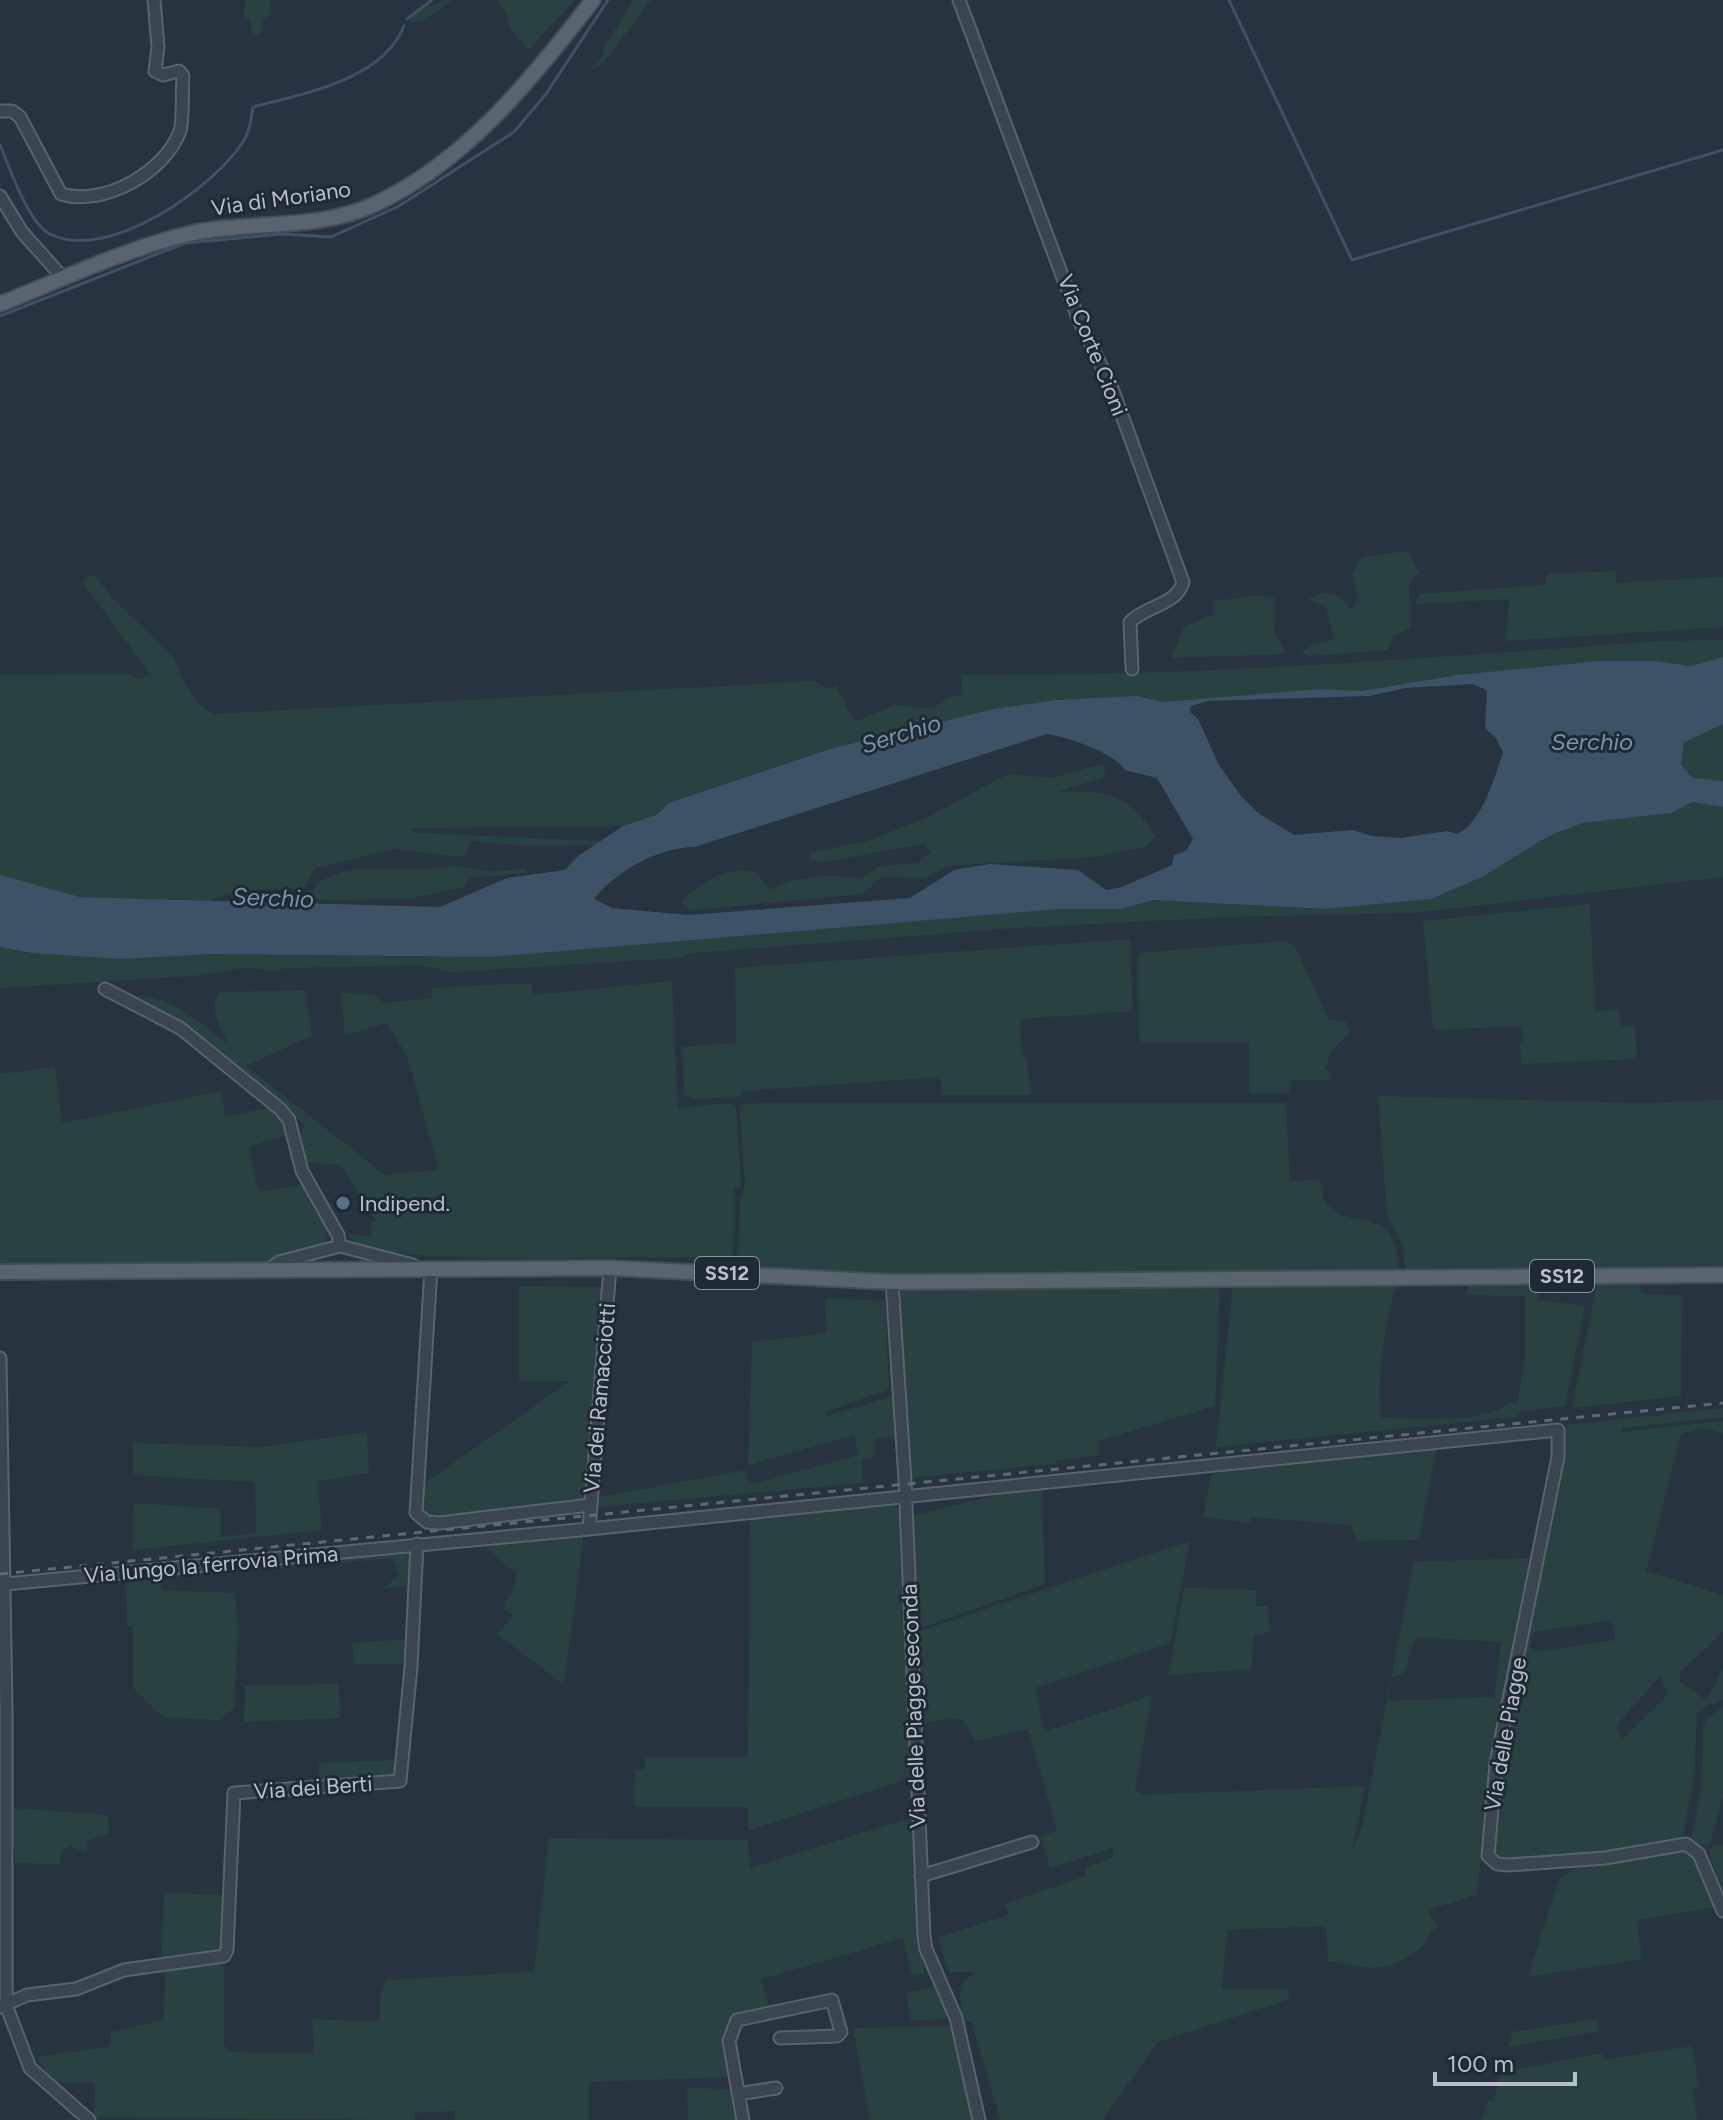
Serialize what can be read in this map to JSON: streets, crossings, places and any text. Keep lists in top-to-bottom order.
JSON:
{
  "streets": {
    "main road": ["Via di Moriano", "SS12"],
    "street": [
      "Via Corte Cioni",
      "Via dei Ramacciotti",
      "Via lungo la ferrovia Prima",
      "Via delle Piagge seconda",
      "Via delle Piagge",
      "Via dei Berti"
    ]
  },
  "crossings": [
    ["SS12", "Via dei Ramacciotti"],
    ["SS12", "Via delle Piagge seconda"],
    ["Via dei Ramacciotti", "Via lungo la ferrovia Prima"],
    ["Via lungo la ferrovia Prima", "Via delle Piagge seconda"],
    ["Via lungo la ferrovia Prima", "Via delle Piagge"],
    ["Via lungo la ferrovia Prima", "Via dei Berti"]
  ],
  "water": ["Serchio"],
  "places": ["Indipend."],
  "scale_bar": "100 m"
}
